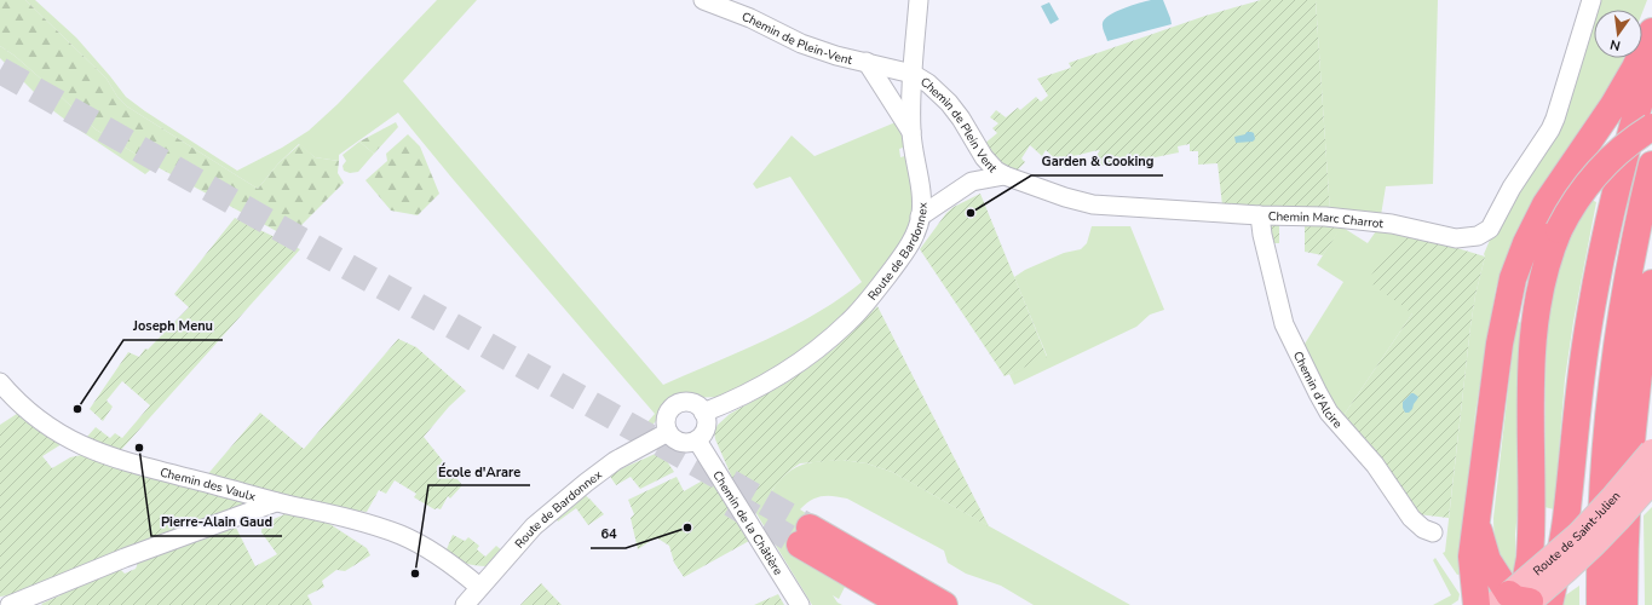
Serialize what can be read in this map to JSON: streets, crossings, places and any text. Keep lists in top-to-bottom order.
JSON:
{
  "streets": {
    "main road": ["Route de Saint-Julien"],
    "street": [
      "Chemin de Plein-Vent",
      "Chemin de Plein Vent",
      "Chemin Marc Charrot",
      "Route de Bardonnex",
      "Chemin d'Alcire",
      "Chemin des Vaulx",
      "Chemin de la Châtière"
    ]
  },
  "crossings": [
    ["Chemin de Plein-Vent", "Chemin de Plein Vent"],
    ["Chemin de Plein-Vent", "Route de Bardonnex"],
    ["Chemin de Plein Vent", "Chemin Marc Charrot"],
    ["Chemin de Plein Vent", "Route de Bardonnex"],
    ["Chemin Marc Charrot", "Chemin d'Alcire"],
    ["Route de Bardonnex", "Chemin des Vaulx"],
    ["Route de Bardonnex", "Chemin de la Châtière"]
  ],
  "places": [
    "Garden & Cooking",
    "Joseph Menu",
    "Pierre-Alain Gaud",
    "64",
    "École d'Arare"
  ],
  "north": "bottom"
}
